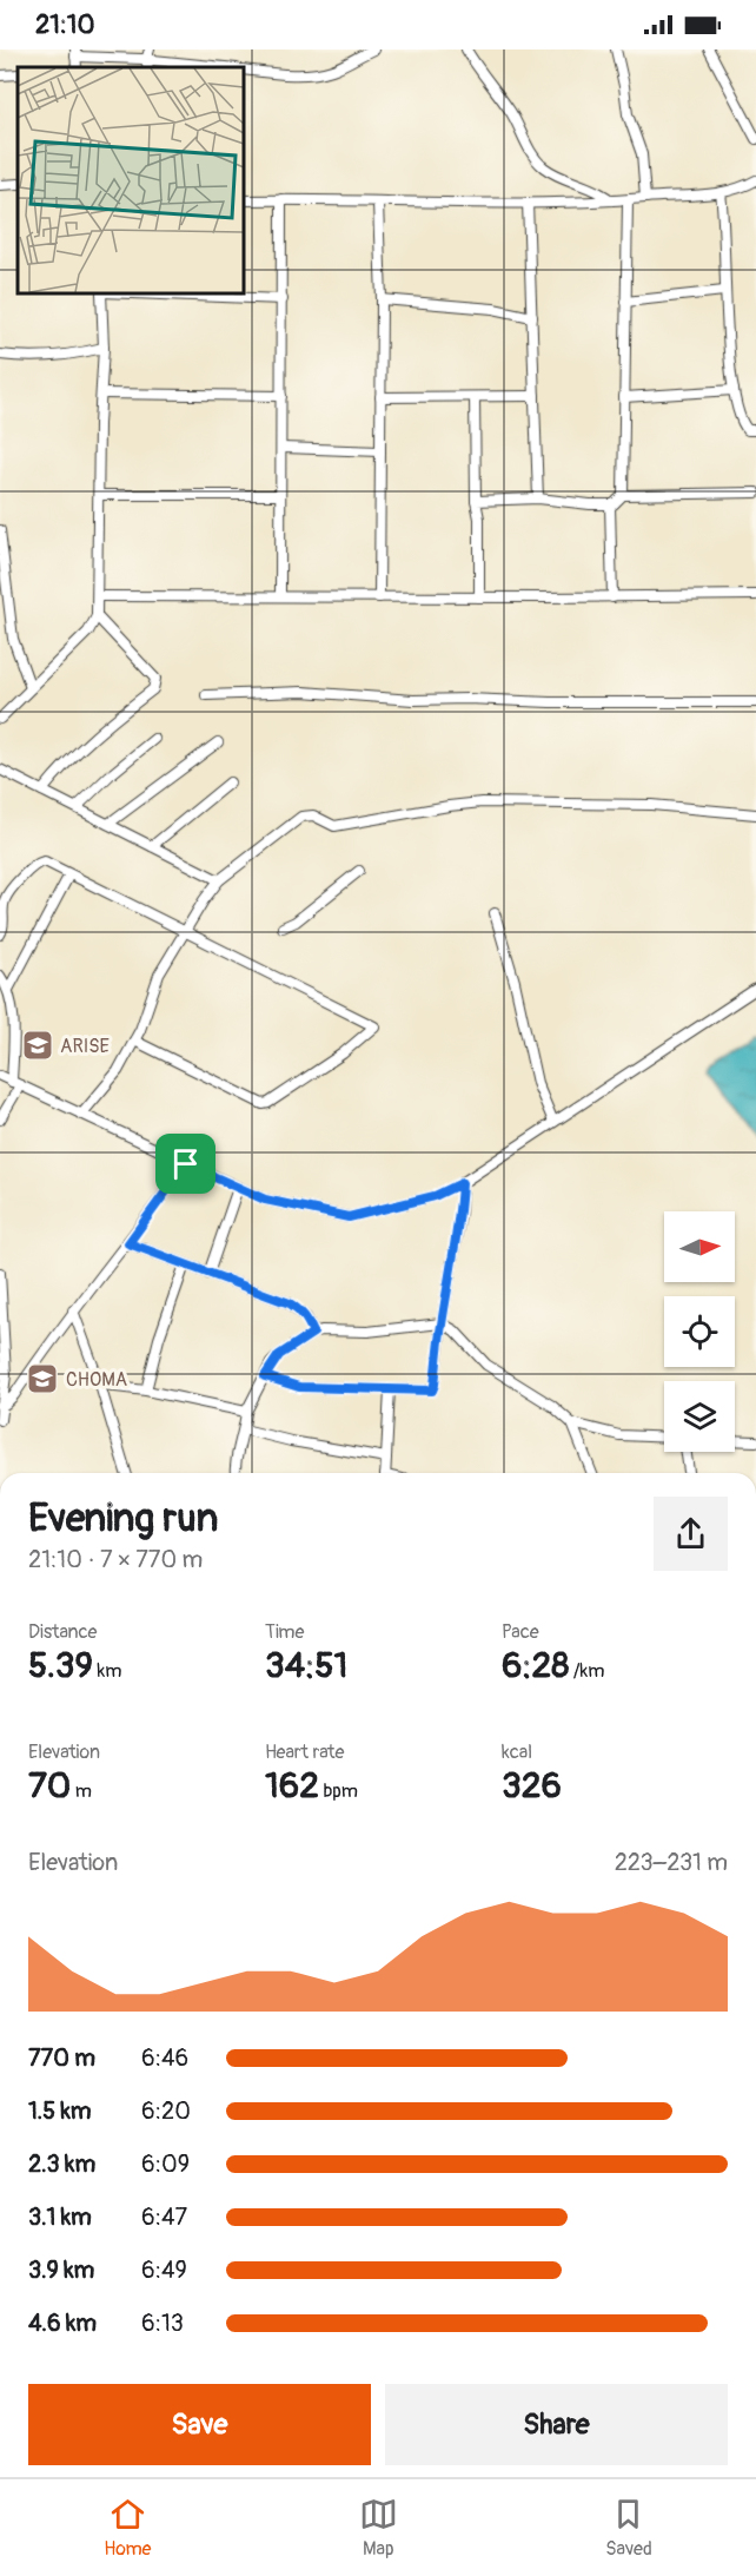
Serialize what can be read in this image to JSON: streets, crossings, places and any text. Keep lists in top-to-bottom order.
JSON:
{
  "places": {
    "school or university": ["ARISE", "CHOMA"]
  },
  "north": "right",
  "page": {
    "status": "21:10",
    "heading": ["Evening run", "21:10 · 7 × 770 m"],
    "stats": [
      ["Distance", "5.39 km"],
      ["Time", "34:51"],
      ["Pace", "6:28 /km"],
      ["Elevation", "70 m"],
      ["Heart rate", "162 bpm"],
      ["kcal", "326"]
    ],
    "chart": ["Elevation", "223–231 m"],
    "list": [
      {
        "name": "770 m",
        "note": "6:46"
      },
      {
        "name": "1.5 km",
        "note": "6:20"
      },
      {
        "name": "2.3 km",
        "note": "6:09"
      },
      {
        "name": "3.1 km",
        "note": "6:47"
      },
      {
        "name": "3.9 km",
        "note": "6:49"
      },
      {
        "name": "4.6 km",
        "note": "6:13"
      }
    ],
    "buttons": ["Save", "Share"],
    "tabs": ["Home", "Map", "Saved"]
  }
}
